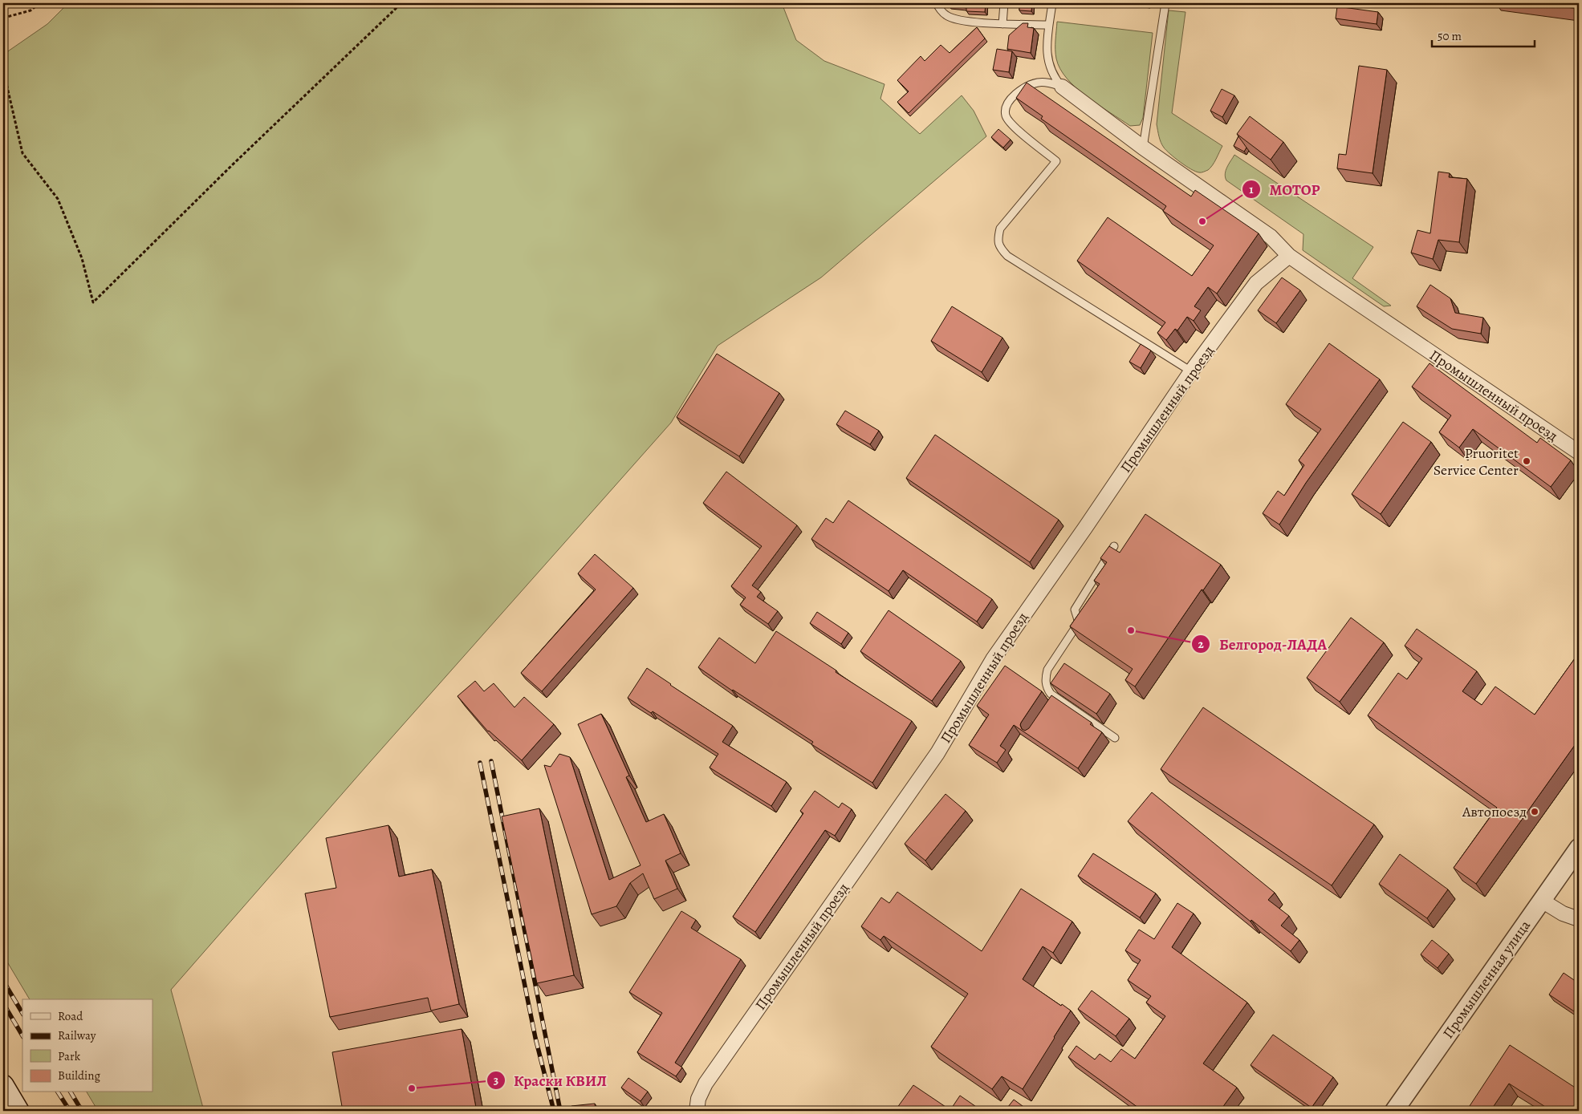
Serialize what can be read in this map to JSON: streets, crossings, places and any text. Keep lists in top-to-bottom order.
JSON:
{
  "streets": {
    "street": ["Промышленный проезд", "Промышленная улица"]
  },
  "places": [
    "МОТОР",
    "Pruoritet Service Center",
    "Белгород-ЛАДА",
    "Автопоезд",
    "Краски КВИЛ"
  ],
  "legend": [
    "Road",
    "Railway",
    "Park",
    "Building"
  ],
  "scale_bar": "50 m"
}
